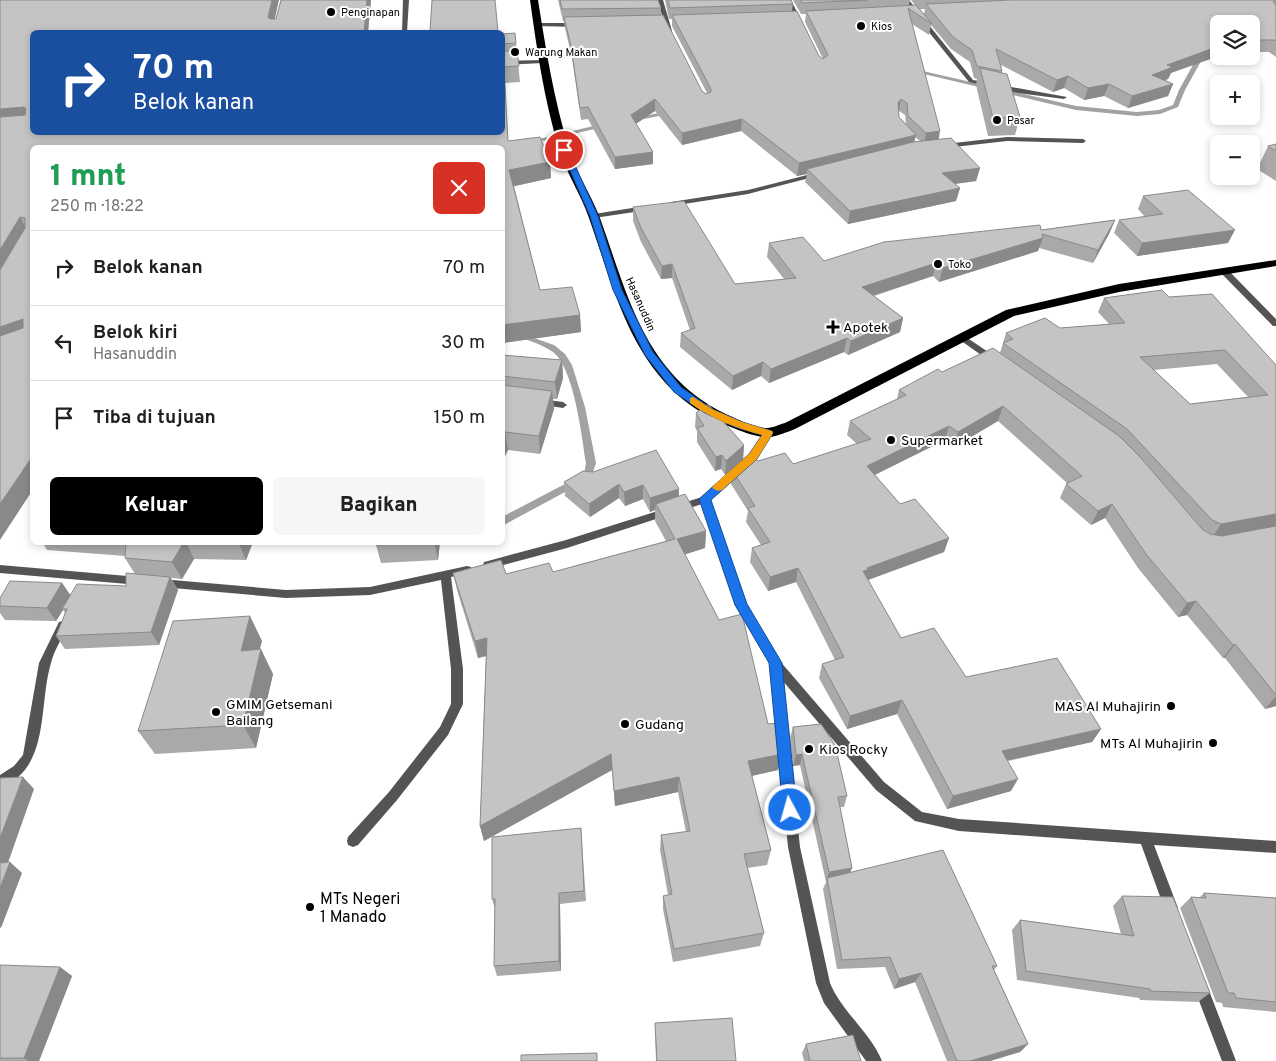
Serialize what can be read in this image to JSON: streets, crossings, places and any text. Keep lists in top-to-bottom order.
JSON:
{
  "streets": {
    "highway": ["Hasanuddin"]
  },
  "places": {
    "other": [
      "Penginapan",
      "Kios",
      "Warung Makan",
      "Pasar",
      "Toko",
      "Supermarket",
      "MAS Al Muhajirin",
      "GMIM Getsemani Bailang",
      "Gudang",
      "MTs Al Muhajirin",
      "Kios Rocky",
      "MTs Negeri 1 Manado"
    ],
    "health": ["Apotek"]
  },
  "page": {
    "map_buttons": ["+", "−"],
    "turn": ["70 m", "Belok kanan"],
    "heading": ["1 mnt", "250 m · 18:22"],
    "list": [
      {
        "name": "Belok kanan",
        "value": "70 m"
      },
      {
        "name": "Belok kiri",
        "note": "Hasanuddin",
        "value": "30 m"
      },
      {
        "name": "Tiba di tujuan",
        "value": "150 m"
      }
    ],
    "buttons": ["Keluar", "Bagikan"]
  }
}
